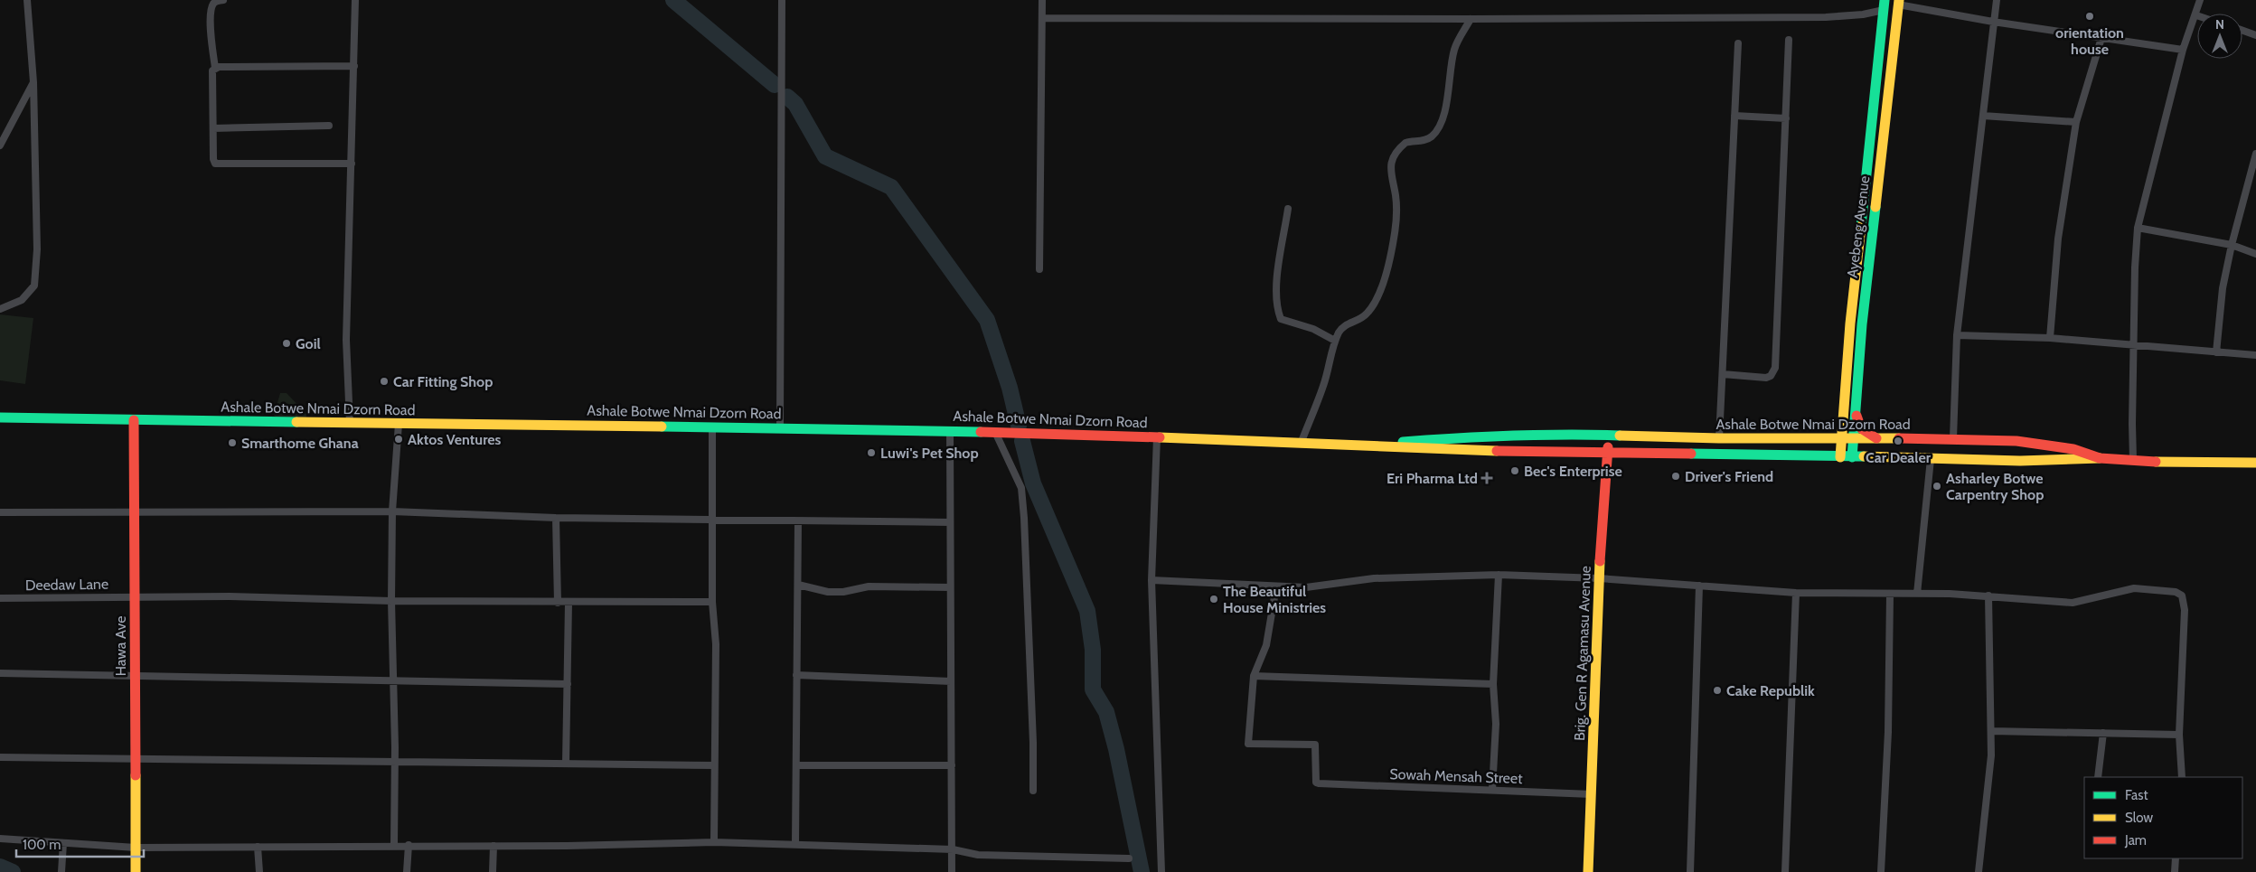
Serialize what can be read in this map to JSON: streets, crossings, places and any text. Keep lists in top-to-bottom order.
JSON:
{
  "streets": {
    "main road": [
      "Ayebeng Avenue",
      "Ashale Botwe Nmai Dzorn Road",
      "Hawa Ave",
      "Brig. Gen R Agamasu Avenue"
    ],
    "street": ["Deedaw Lane", "Sowah Mensah Street"]
  },
  "crossings": [
    ["Ayebeng Avenue", "Ashale Botwe Nmai Dzorn Road"],
    ["Ashale Botwe Nmai Dzorn Road", "Hawa Ave"],
    ["Ashale Botwe Nmai Dzorn Road", "Brig. Gen R Agamasu Avenue"],
    ["Deedaw Lane", "Hawa Ave"],
    ["Brig. Gen R Agamasu Avenue", "Sowah Mensah Street"]
  ],
  "places": {
    "other": [
      "orientation house",
      "Goil",
      "Car Fitting Shop",
      "Aktos Ventures",
      "Car Dealer",
      "Smarthome Ghana",
      "Luwi's Pet Shop",
      "Bec's Enterprise",
      "Driver's Friend",
      "Asharley Botwe Carpentry Shop",
      "The Beautiful House Ministries",
      "Cake Republik"
    ],
    "health": ["Eri Pharma Ltd"]
  },
  "legend": ["Fast", "Slow", "Jam"],
  "scale_bar": "100 m",
  "north": "top"
}
